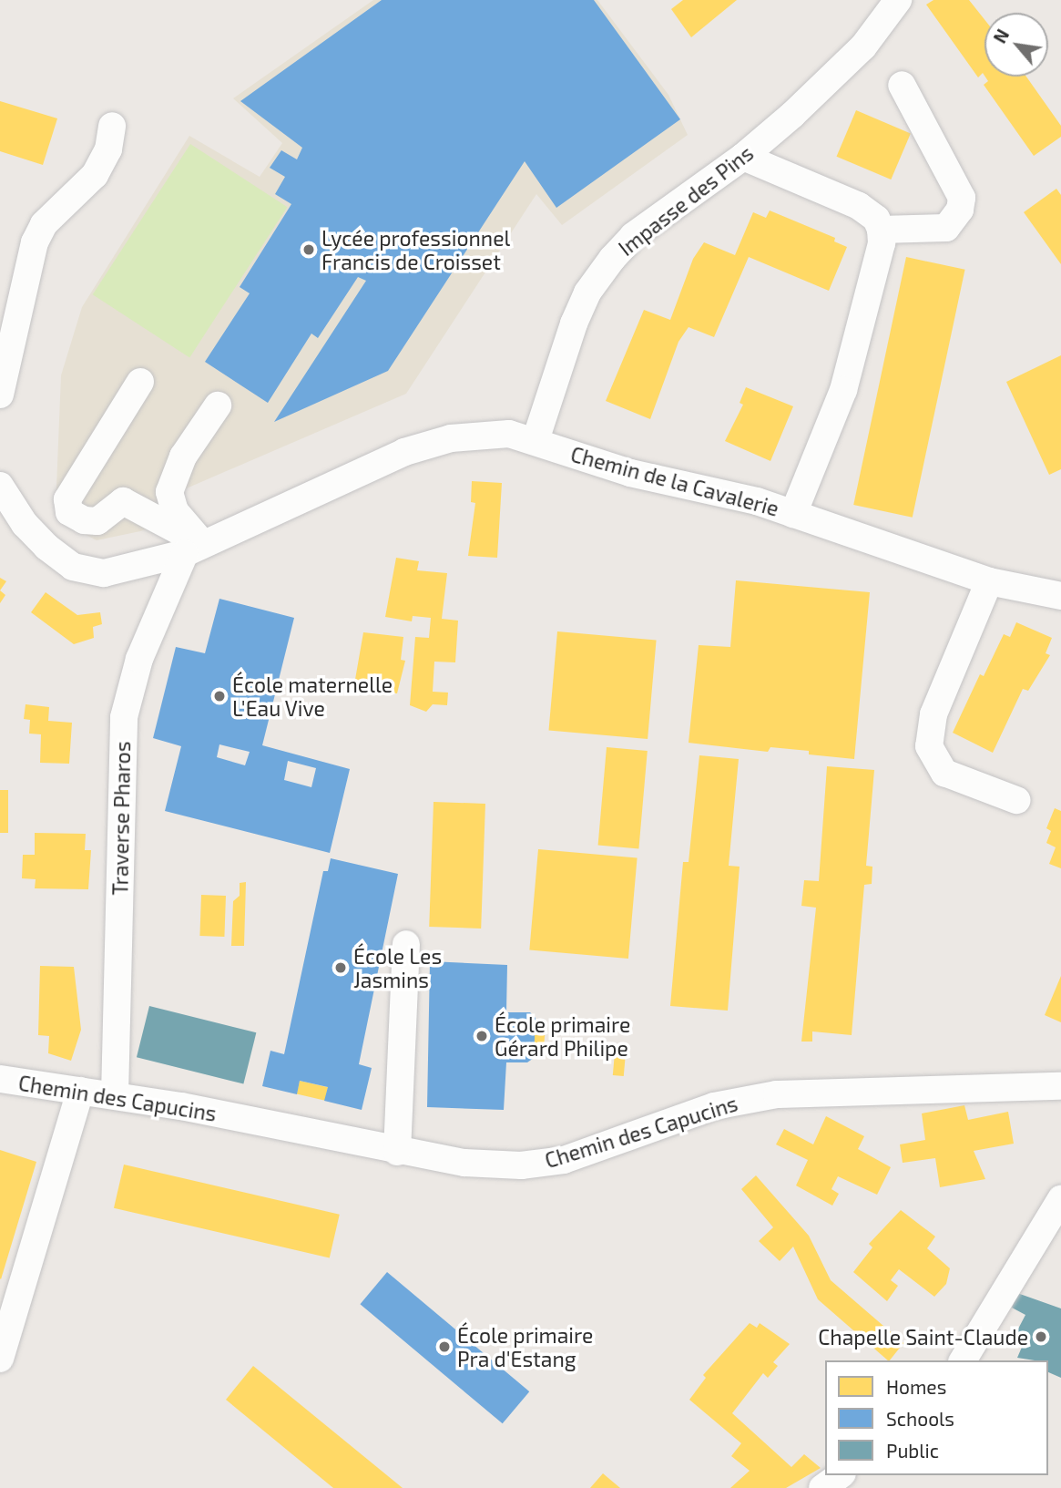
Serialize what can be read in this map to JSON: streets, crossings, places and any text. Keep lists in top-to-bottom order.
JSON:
{
  "streets": {
    "street": [
      "Impasse des Pins",
      "Chemin de la Cavalerie",
      "Traverse Pharos",
      "Chemin des Capucins"
    ]
  },
  "crossings": [
    ["Impasse des Pins", "Chemin de la Cavalerie"],
    ["Chemin de la Cavalerie", "Traverse Pharos"],
    ["Traverse Pharos", "Chemin des Capucins"]
  ],
  "places": [
    "Lycée professionnel Francis de Croisset",
    "École maternelle L'Eau Vive",
    "École Les Jasmins",
    "École primaire Gérard Philipe",
    "Chapelle Saint-Claude",
    "École primaire Pra d'Estang"
  ],
  "legend": ["Homes", "Schools", "Public"],
  "north": "top left"
}
